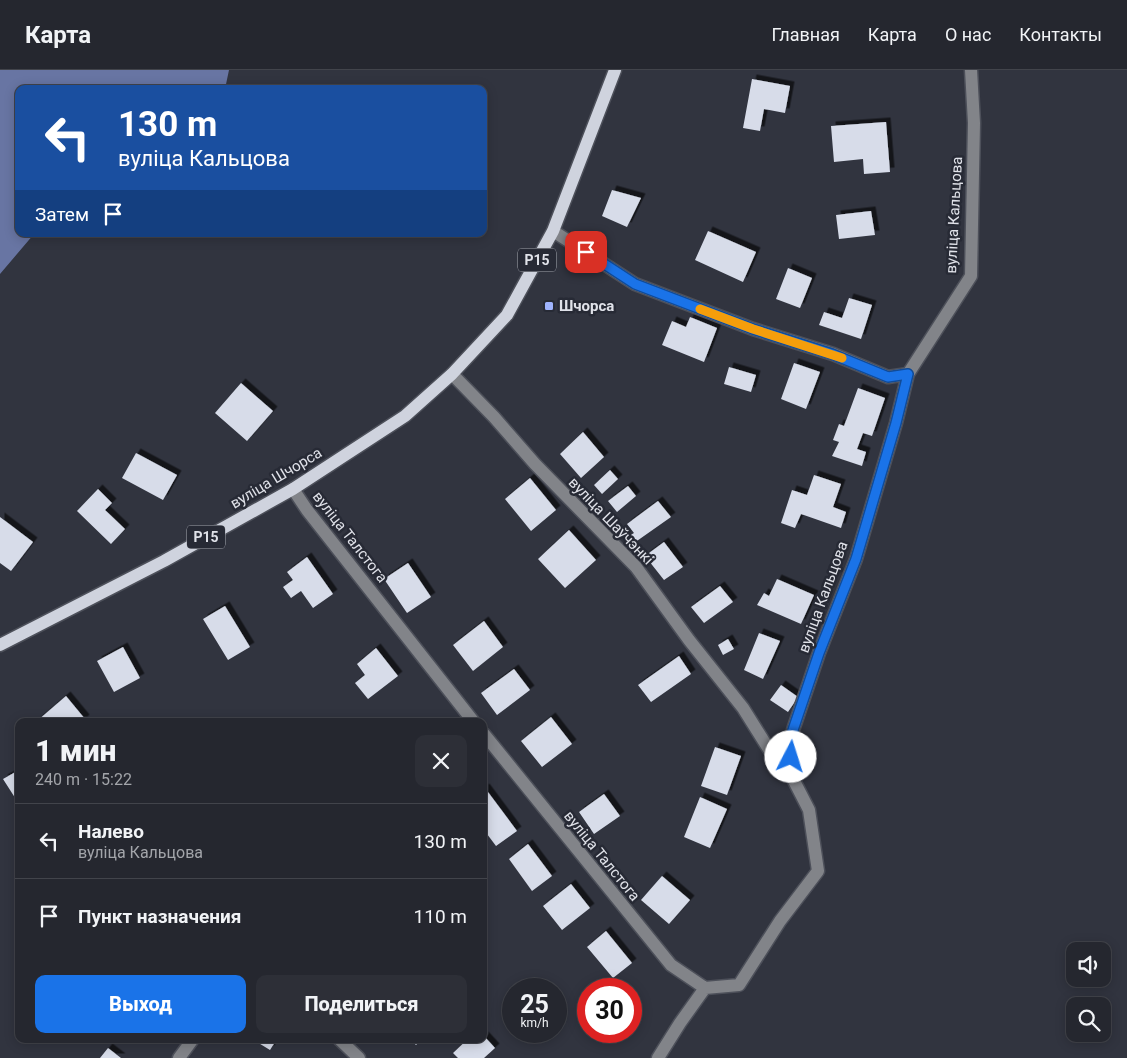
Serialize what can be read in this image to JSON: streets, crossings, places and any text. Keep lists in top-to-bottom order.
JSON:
{
  "streets": {
    "main road": ["Р15", "вуліца Шчорса"],
    "street": ["вуліца Кальцова", "вуліца Шаўчэнкі", "вуліца Талстога"]
  },
  "crossings": [
    ["вуліца Кальцова", "вуліца Шаўчэнкі"],
    ["Р15", "вуліца Шчорса"],
    ["Р15", "вуліца Шаўчэнкі"],
    ["вуліца Шчорса", "вуліца Шаўчэнкі"],
    ["вуліца Шчорса", "вуліца Талстога"]
  ],
  "places": {
    "transit": ["Шчорса"]
  },
  "page": {
    "header": "Карта",
    "nav": [
      "Главная",
      "Карта",
      "О нас",
      "Контакты"
    ],
    "turn": ["130 m", "вуліца Кальцова"],
    "then": "Затем",
    "heading": ["1 мин", "240 m · 15:22"],
    "list": [
      {
        "name": "Налево",
        "note": "вуліца Кальцова",
        "value": "130 m"
      },
      {
        "name": "Пункт назначения",
        "value": "110 m"
      }
    ],
    "buttons": ["Выход", "Поделиться"],
    "speed": "25 km/h",
    "limit": "30"
  }
}
